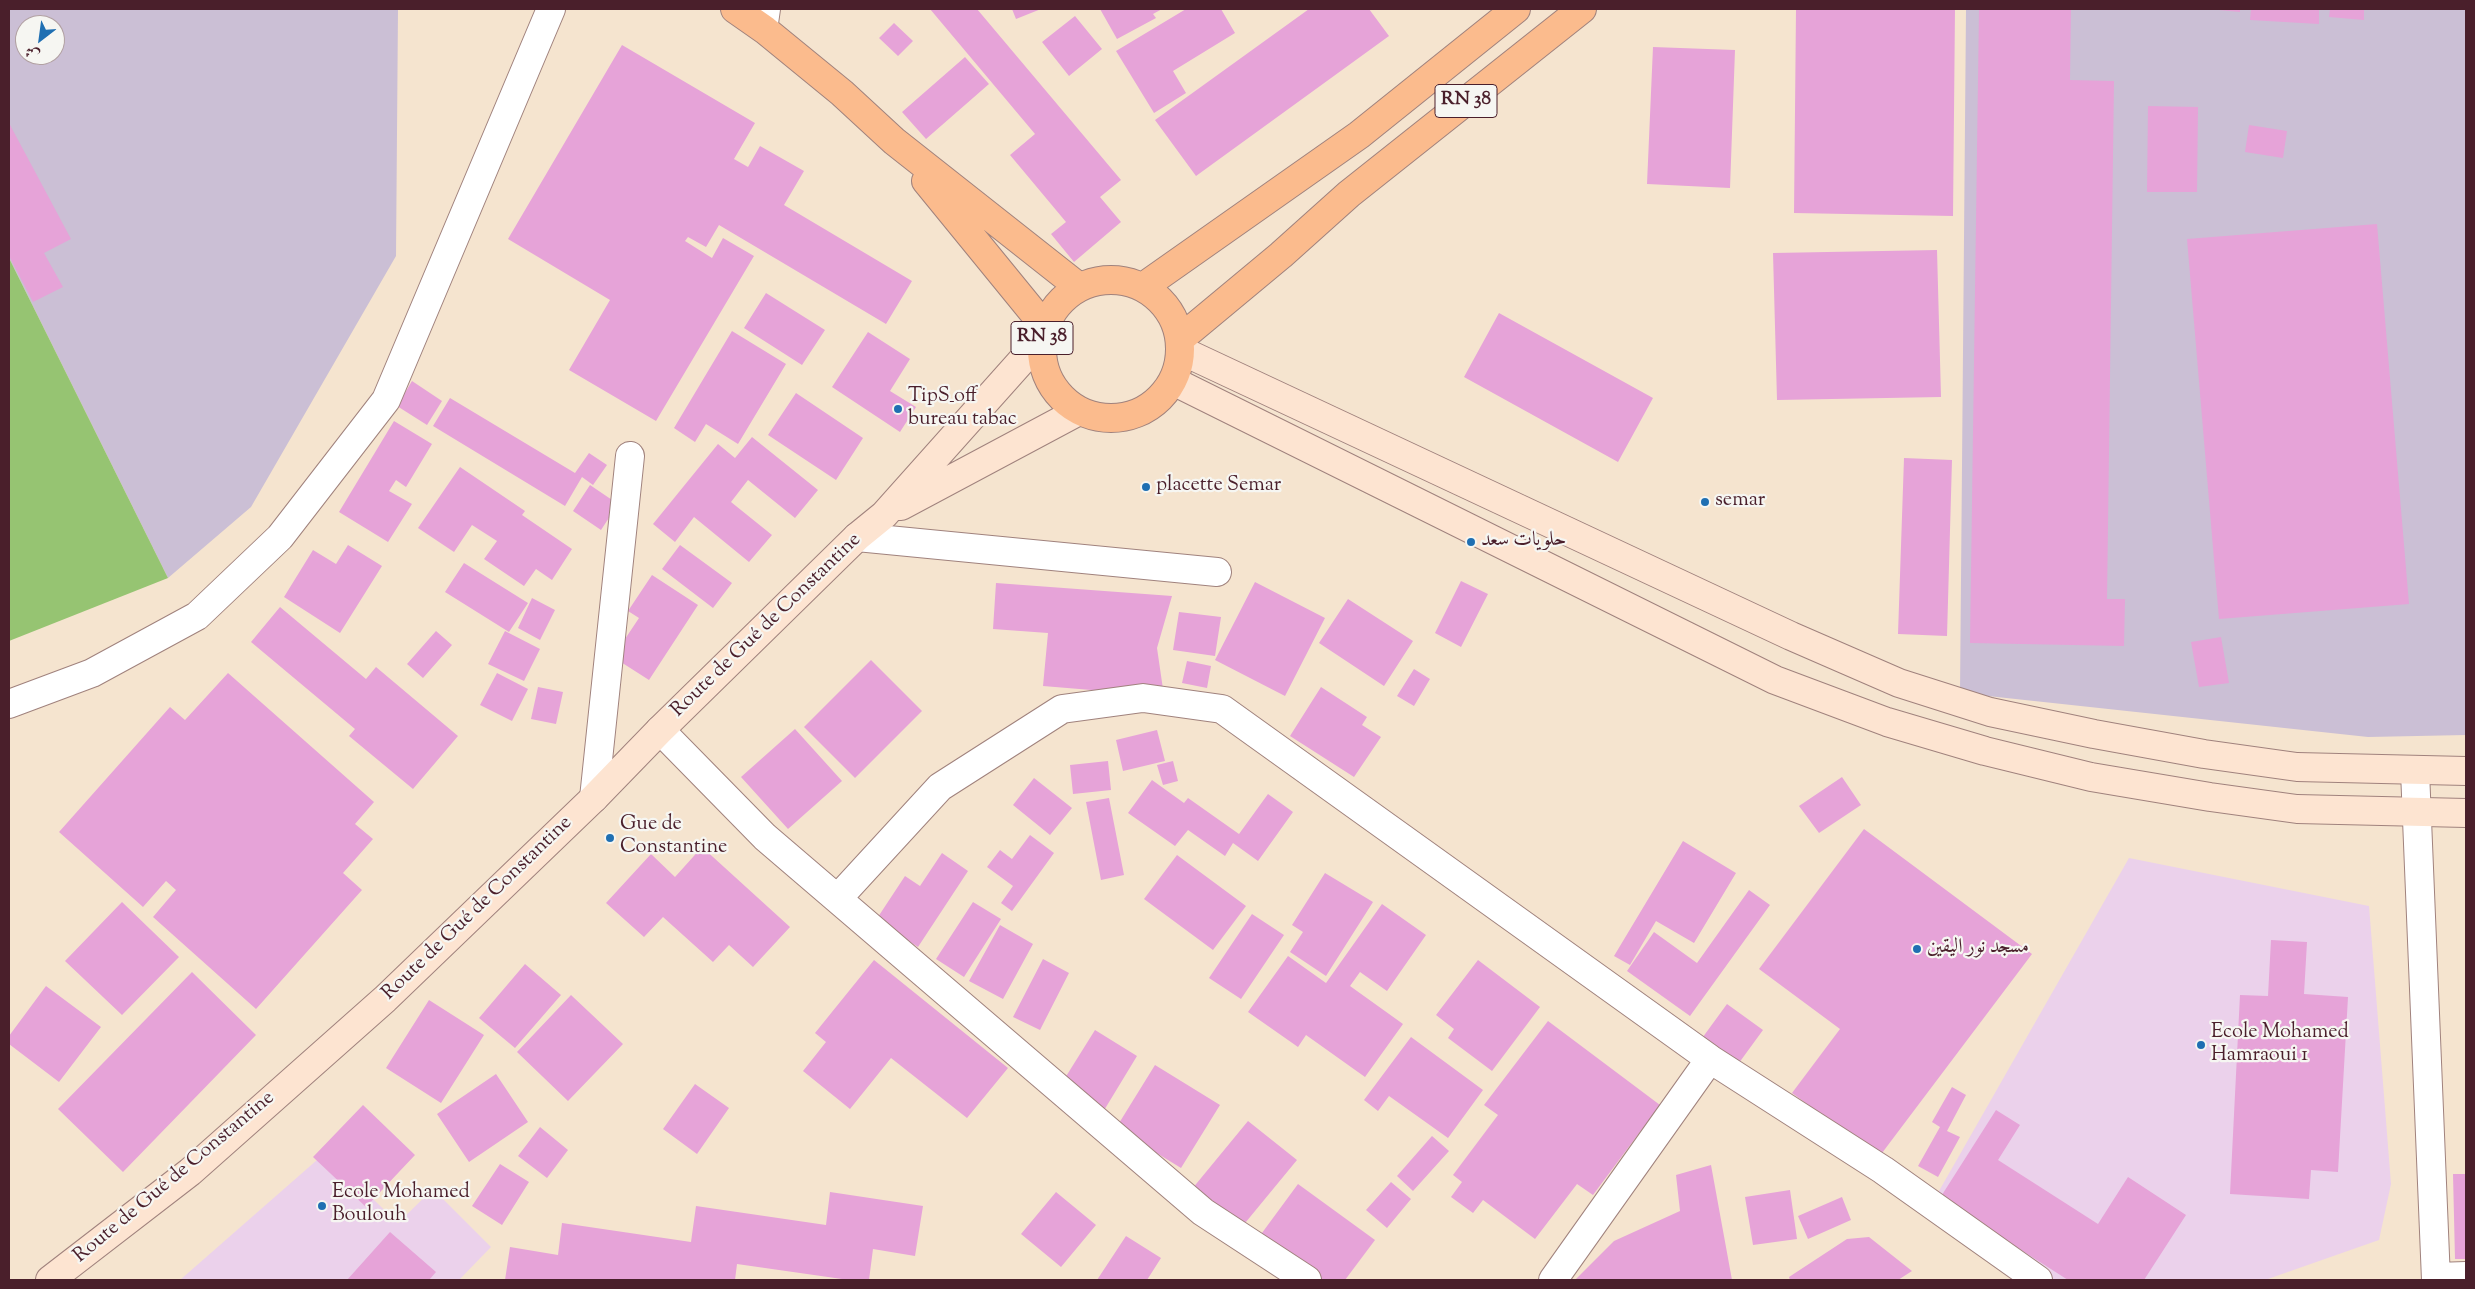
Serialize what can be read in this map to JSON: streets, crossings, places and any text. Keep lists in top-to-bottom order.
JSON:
{
  "streets": {
    "main road": ["RN 38", "Route de Gué de Constantine"]
  },
  "crossings": [
    ["RN 38", "Route de Gué de Constantine"]
  ],
  "places": [
    "TipS_off bureau tabac",
    "placette Semar",
    "semar",
    "حلويات سعد",
    "Gue de Constantine",
    "مسجد نور اليقين",
    "Ecole Mohamed Hamraoui 1",
    "Ecole Mohamed Boulouh"
  ],
  "north": "bottom left"
}
